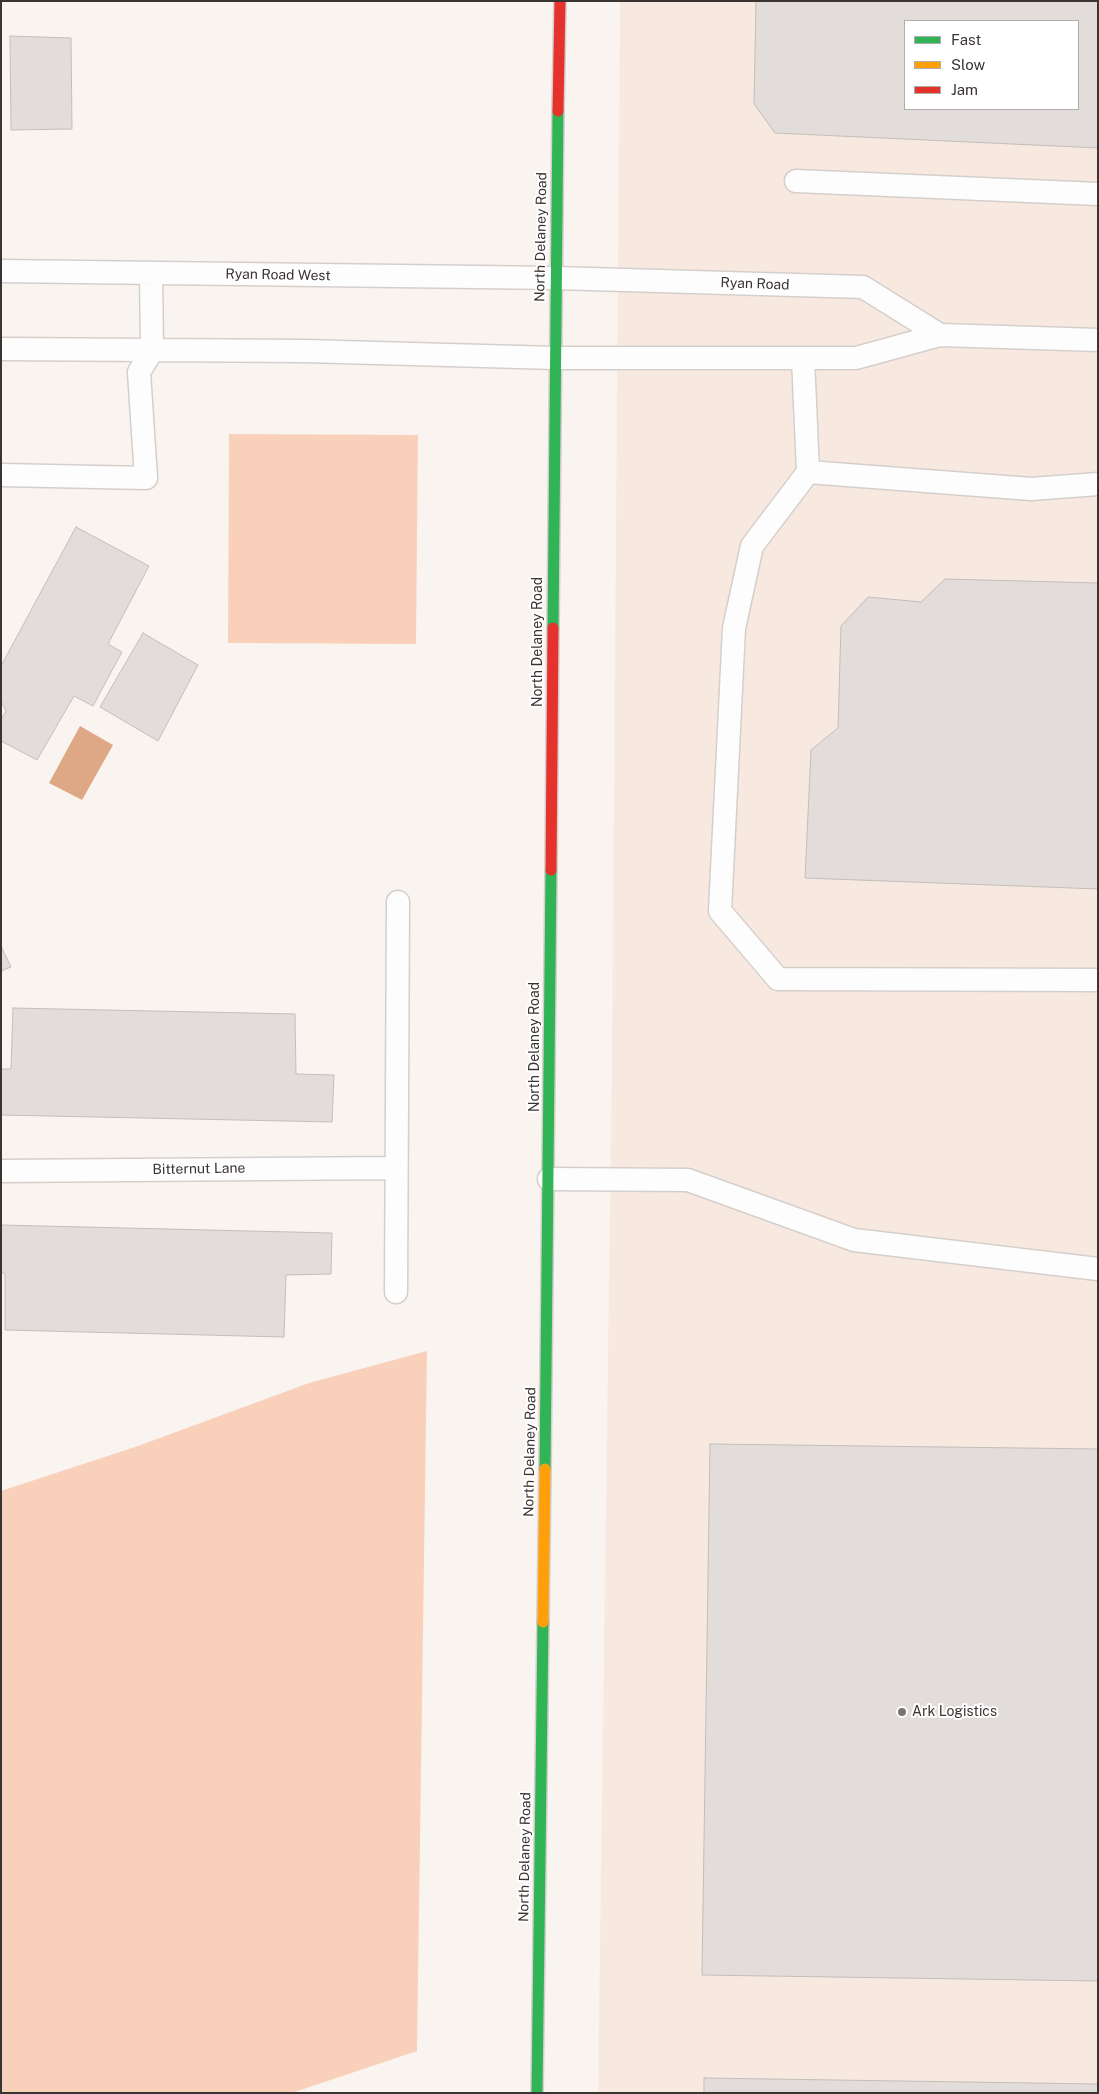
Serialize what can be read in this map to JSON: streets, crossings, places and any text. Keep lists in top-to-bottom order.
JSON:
{
  "streets": {
    "street": ["North Delaney Road"],
    "lane": ["Ryan Road West", "Ryan Road", "Bitternut Lane"]
  },
  "crossings": [
    ["North Delaney Road", "Ryan Road West"],
    ["North Delaney Road", "Ryan Road"],
    ["Ryan Road West", "Ryan Road"]
  ],
  "places": ["Ark Logistics"],
  "legend": ["Fast", "Slow", "Jam"]
}
